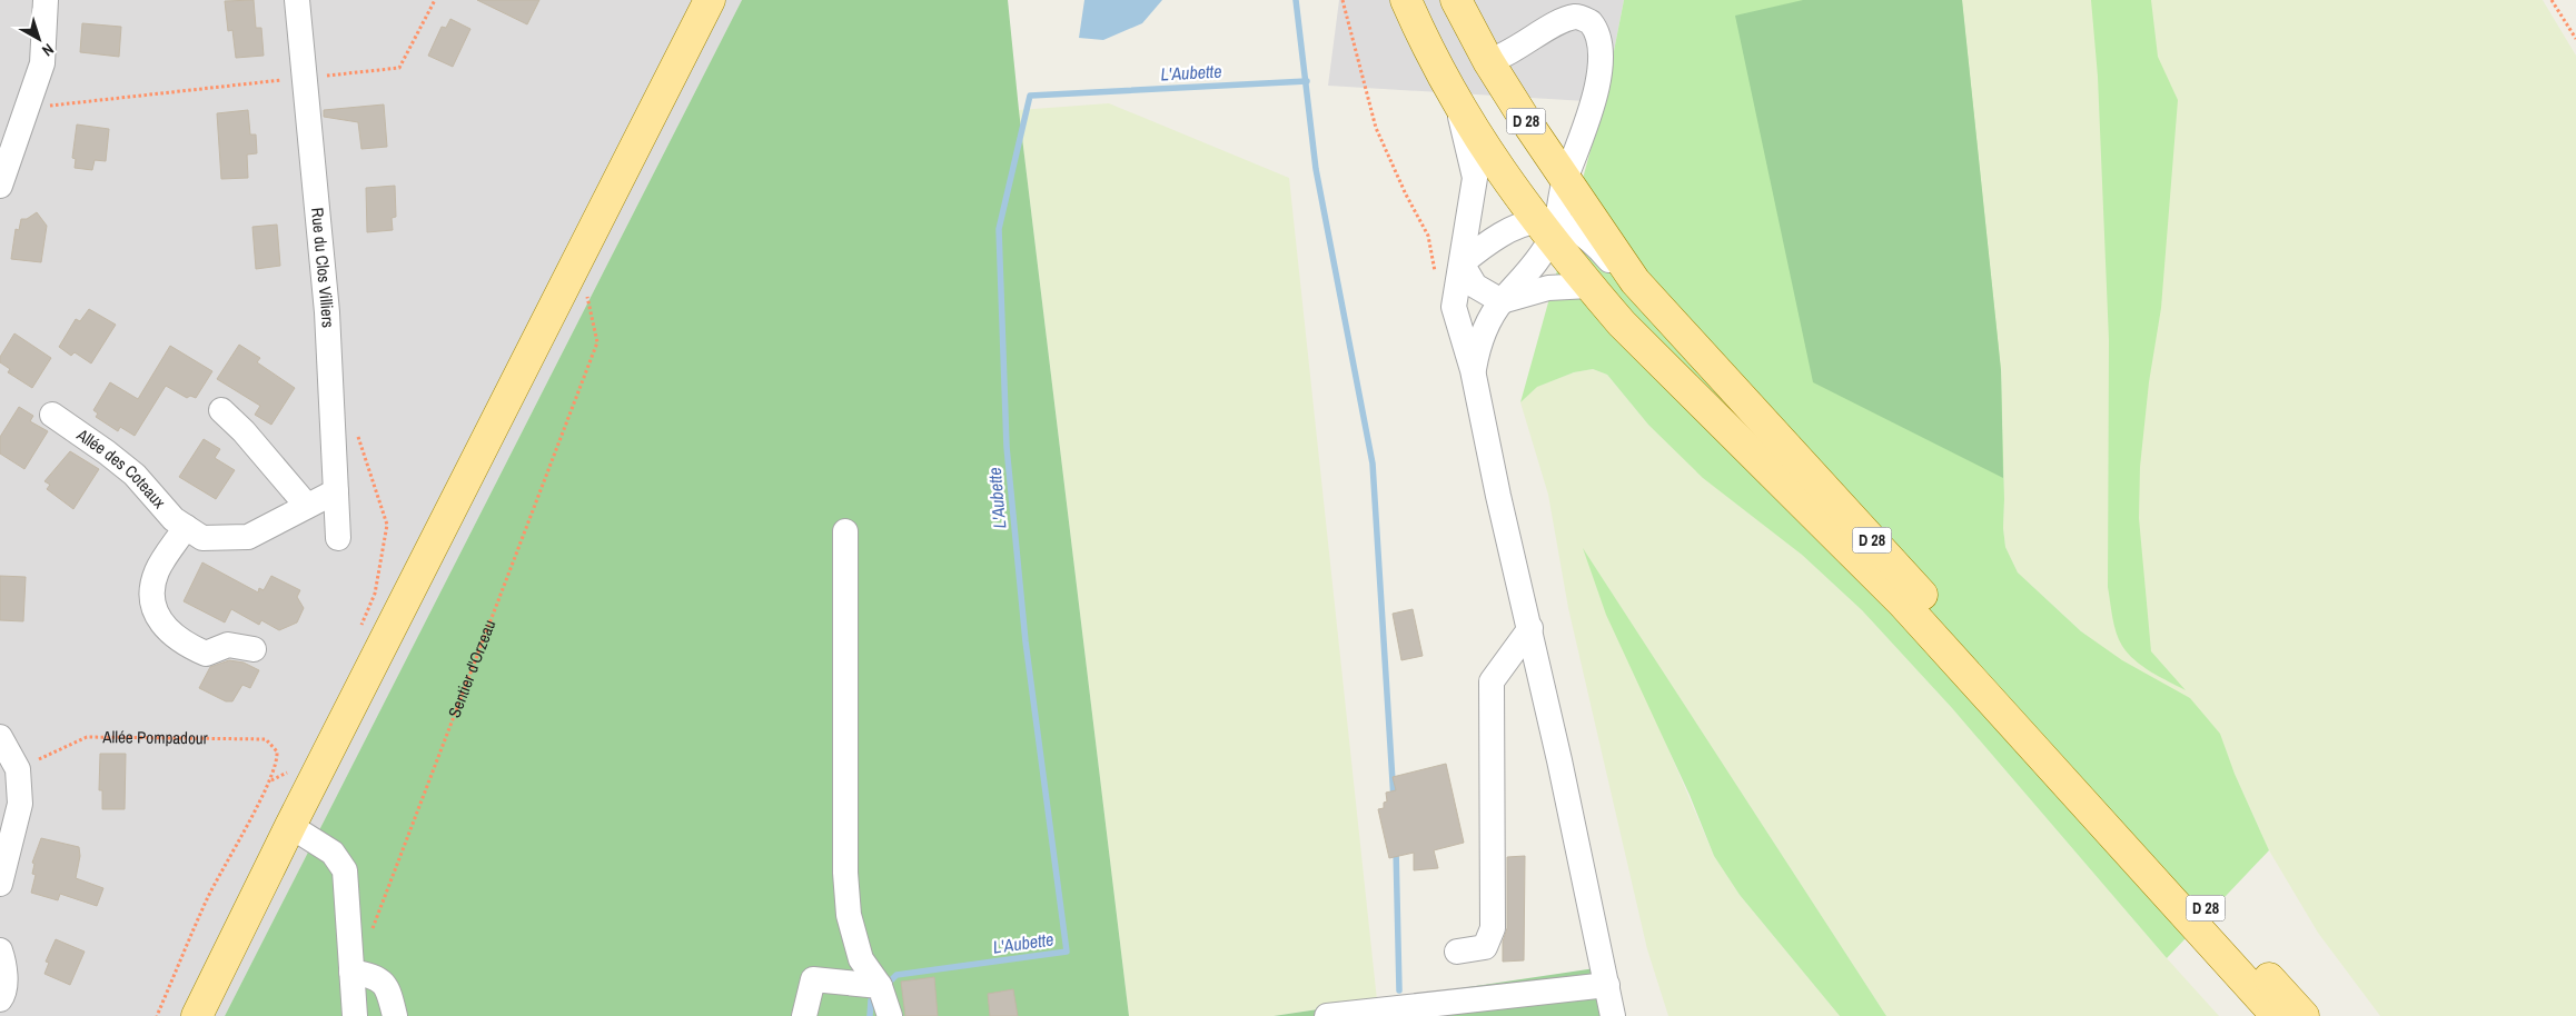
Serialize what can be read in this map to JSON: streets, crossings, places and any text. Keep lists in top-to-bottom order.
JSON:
{
  "streets": {
    "main road": ["D 28"],
    "street": ["Rue du Clos Villiers", "Allée des Coteaux"],
    "path": ["Sentier d'Orzeau", "Allée Pompadour"]
  },
  "crossings": [
    ["Rue du Clos Villiers", "Allée des Coteaux"]
  ],
  "water": ["L'Aubette"],
  "north": "bottom right"
}
